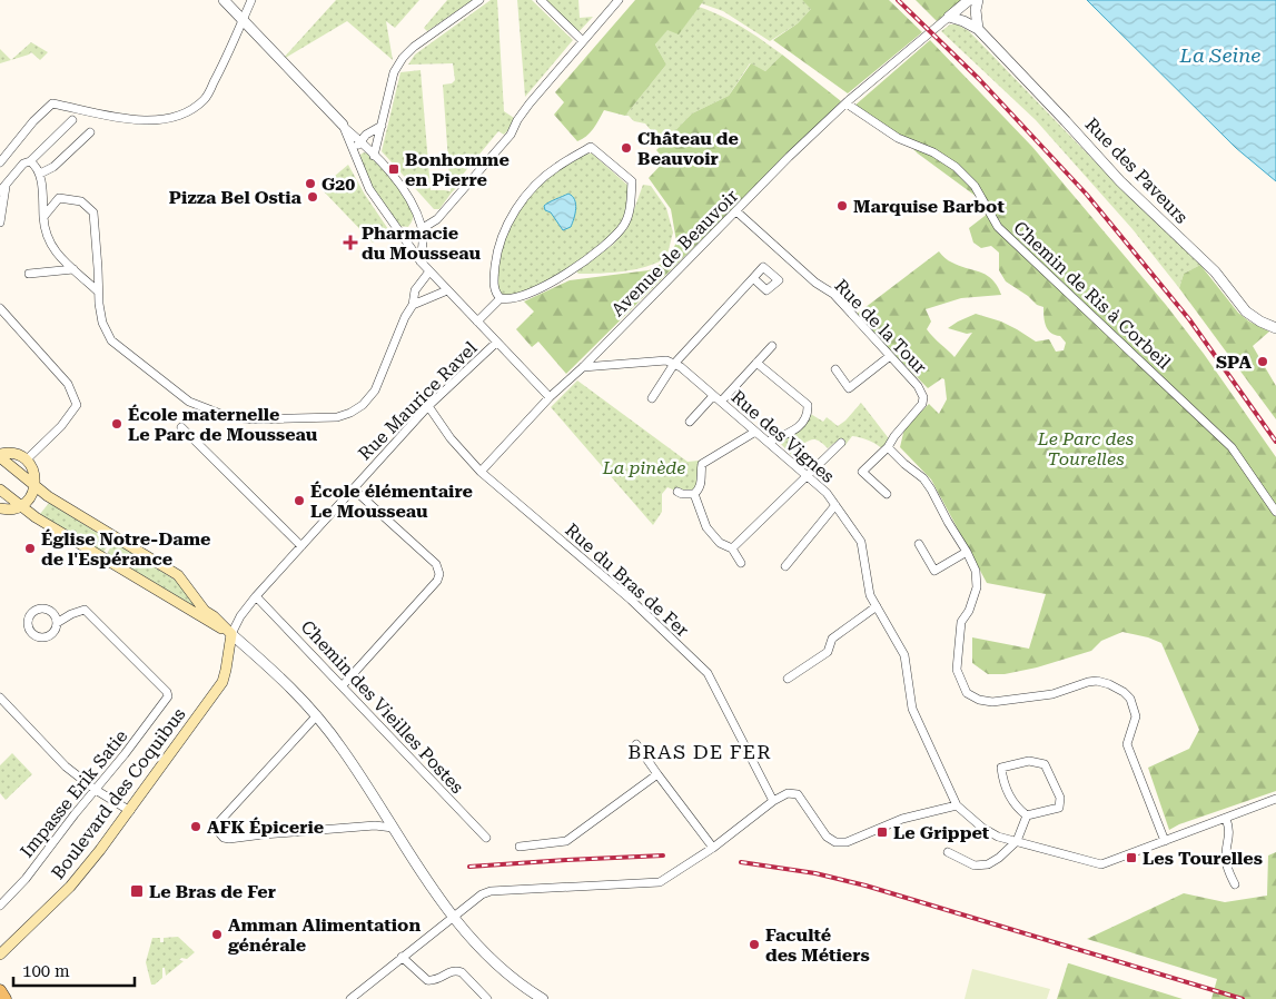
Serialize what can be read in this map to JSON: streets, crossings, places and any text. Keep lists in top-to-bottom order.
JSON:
{
  "streets": {
    "main road": ["Boulevard des Coquibus"],
    "street": [
      "Rue des Paveurs",
      "Avenue de Beauvoir",
      "Chemin de Ris à Corbeil",
      "Rue de la Tour",
      "Rue Maurice Ravel",
      "Rue des Vignes",
      "Rue du Bras de Fer",
      "Chemin des Vieilles Postes",
      "Impasse Erik Satie"
    ]
  },
  "crossings": [
    ["Avenue de Beauvoir", "Chemin de Ris à Corbeil"],
    ["Avenue de Beauvoir", "Rue de la Tour"],
    ["Avenue de Beauvoir", "Rue du Bras de Fer"],
    ["Rue Maurice Ravel", "Rue du Bras de Fer"],
    ["Rue Maurice Ravel", "Chemin des Vieilles Postes"],
    ["Rue Maurice Ravel", "Boulevard des Coquibus"]
  ],
  "districts": ["BRAS DE FER"],
  "water": ["La Seine"],
  "parks": ["Le Parc des Tourelles", "La pinède"],
  "places": {
    "other": [
      "Château de Beauvoir",
      "G20",
      "Pizza Bel Ostia",
      "Marquise Barbot",
      "SPA",
      "École maternelle Le Parc de Mousseau",
      "École élémentaire Le Mousseau",
      "Église Notre-Dame de l'Espérance",
      "AFK Épicerie",
      "Amman Alimentation générale",
      "Faculté des Métiers"
    ],
    "transit": [
      "Bonhomme en Pierre",
      "Le Grippet",
      "Les Tourelles",
      "Le Bras de Fer"
    ],
    "health": ["Pharmacie du Mousseau"]
  },
  "scale_bar": "100 m"
}
